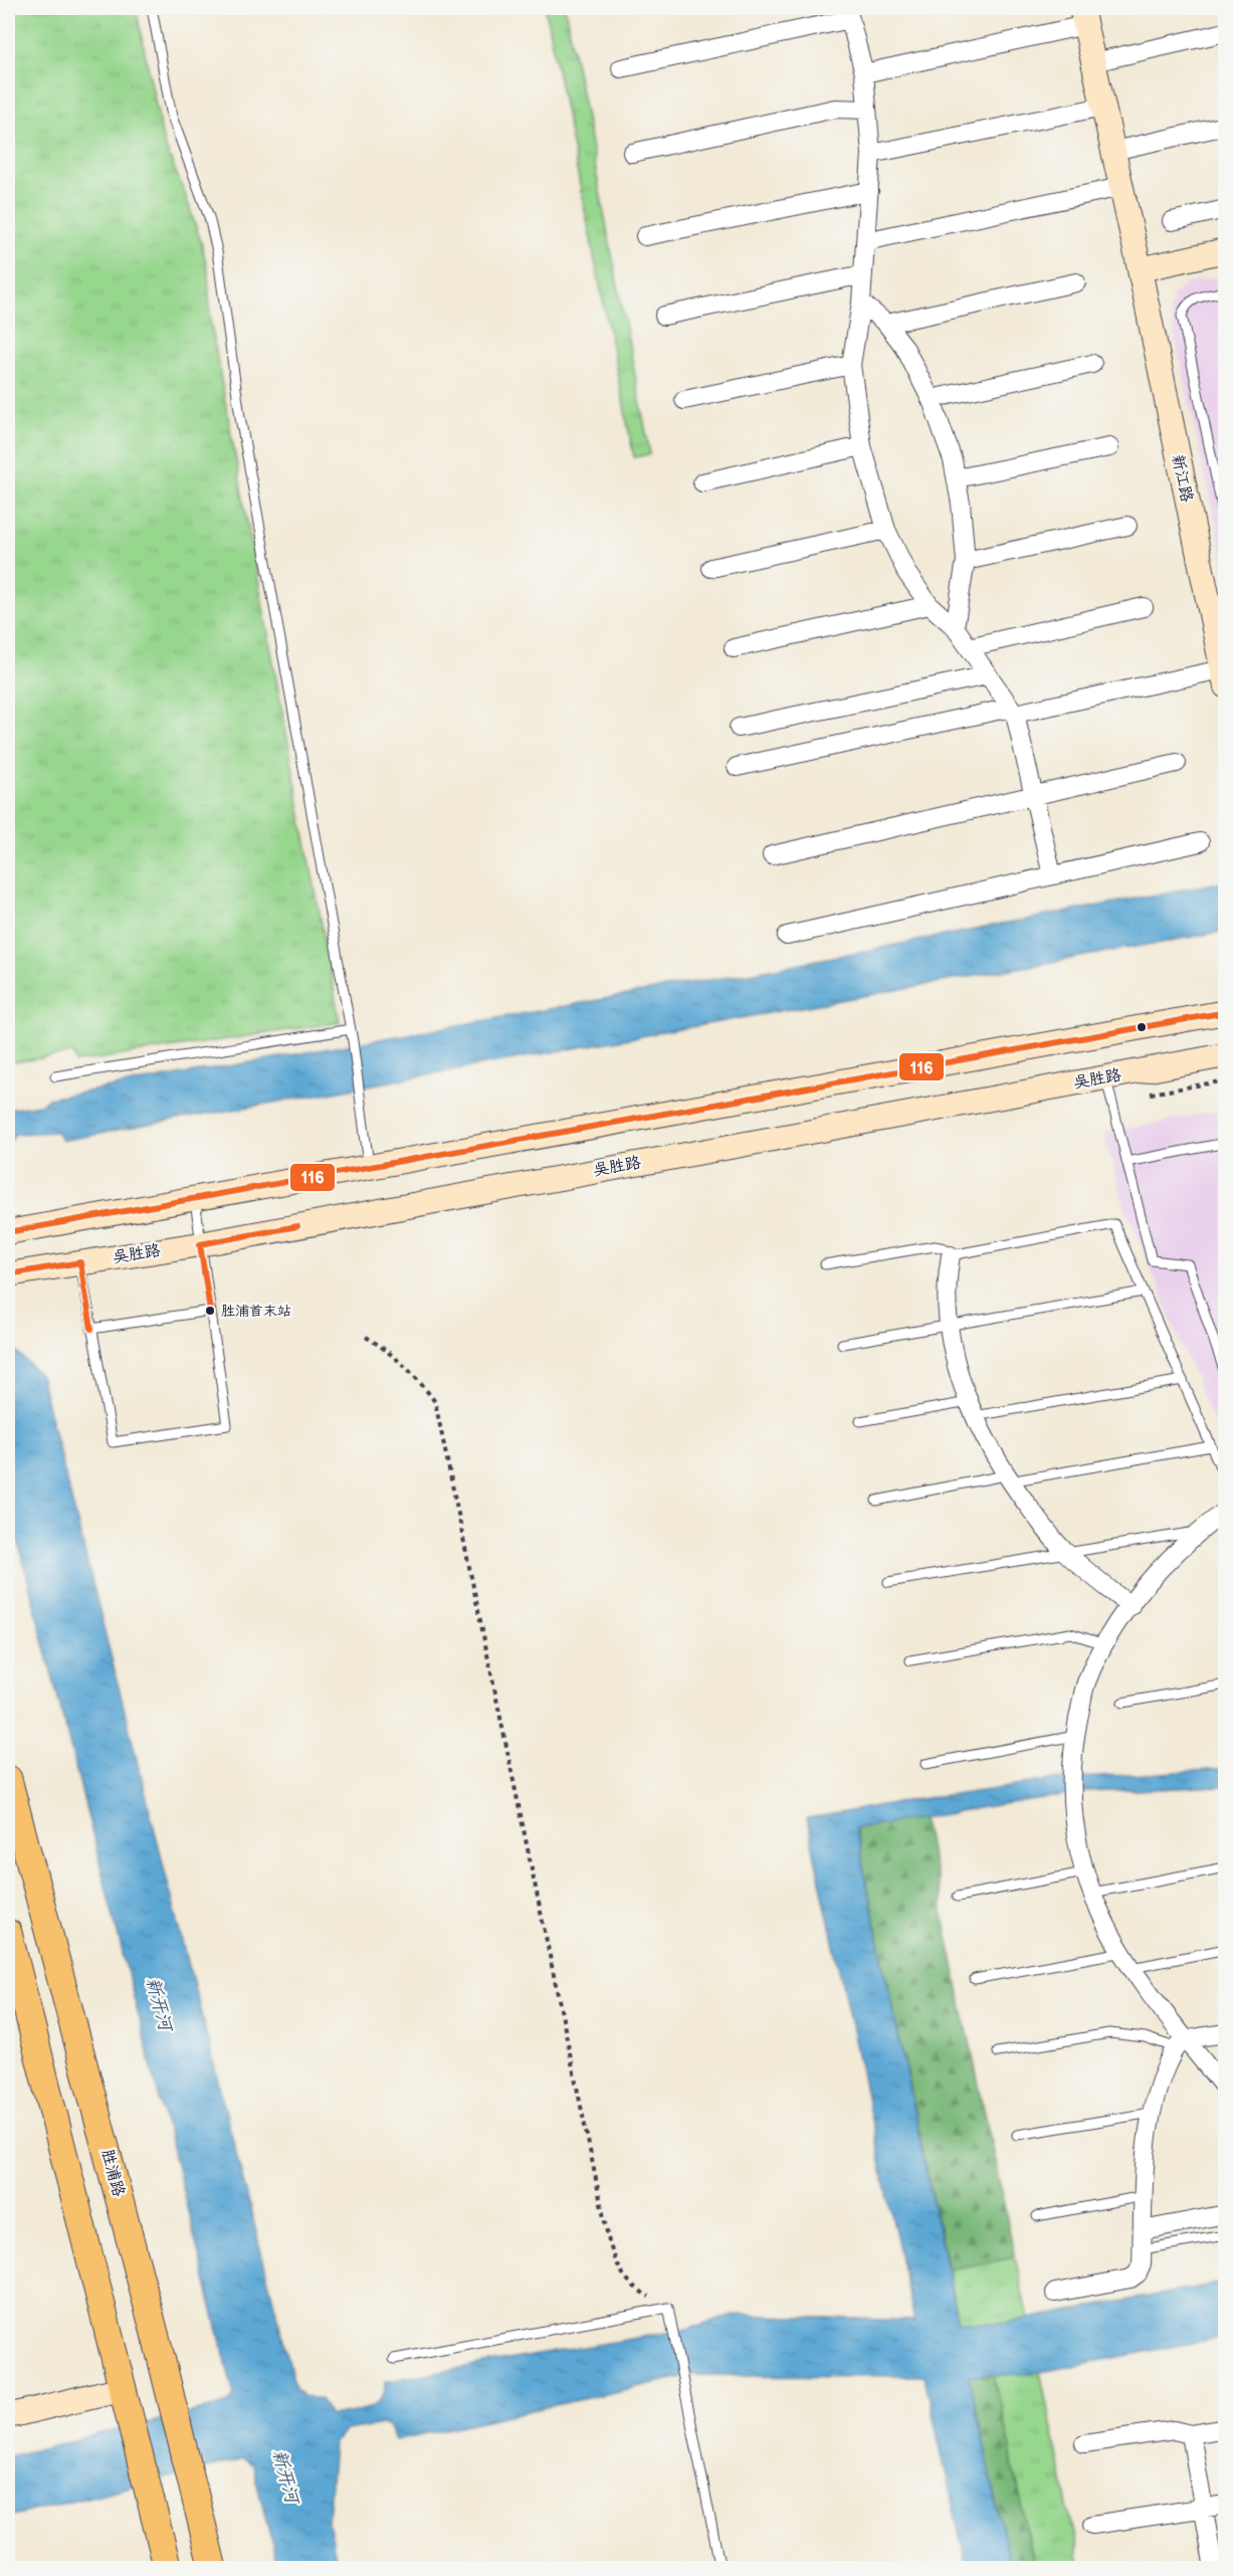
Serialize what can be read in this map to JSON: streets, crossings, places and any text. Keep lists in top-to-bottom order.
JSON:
{
  "streets": {
    "main road": ["新江路", "吴胜路", "胜浦路"]
  },
  "water": ["新开河"],
  "places": ["胜浦首末站"],
  "lines": ["transit line 116"]
}
